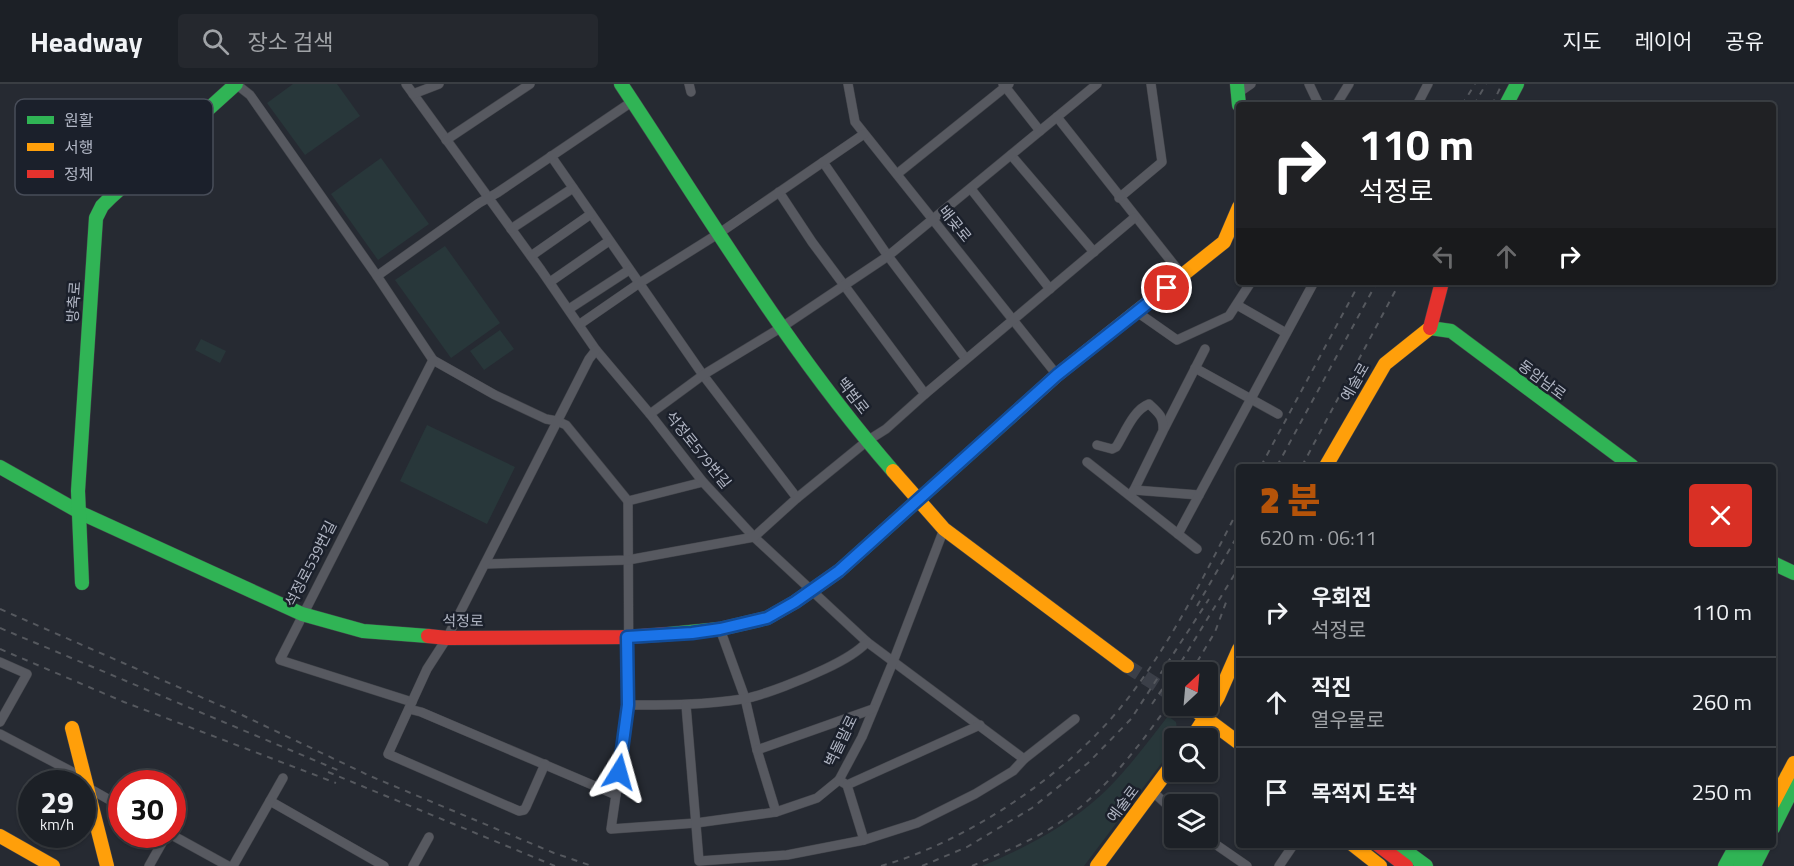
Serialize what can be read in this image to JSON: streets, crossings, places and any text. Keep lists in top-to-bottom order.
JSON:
{
  "streets": {
    "main road": [
      "방축로",
      "동암남로",
      "예술로",
      "백범로",
      "석정로"
    ],
    "street": [
      "배곶로",
      "석정로579번길",
      "석정로539번길",
      "벽돌말로"
    ]
  },
  "crossings": [
    ["배곶로", "석정로"],
    ["방축로", "석정로"],
    ["동암남로", "예술로"],
    ["백범로", "석정로"],
    ["백범로", "벽돌말로"],
    ["석정로579번길", "석정로"],
    ["석정로579번길", "벽돌말로"],
    ["석정로539번길", "석정로"]
  ],
  "legend": ["원활", "서행", "정체"],
  "north": "top right",
  "page": {
    "header": "Headway",
    "search": "장소 검색",
    "nav": ["지도", "레이어", "공유"],
    "turn": ["110 m", "석정로"],
    "heading": ["2 분", "620 m · 06:11"],
    "list": [
      {
        "name": "우회전",
        "note": "석정로",
        "value": "110 m"
      },
      {
        "name": "직진",
        "note": "열우물로",
        "value": "260 m"
      },
      {
        "name": "목적지 도착",
        "value": "250 m"
      }
    ],
    "speed": "29 km/h",
    "limit": "30"
  }
}
